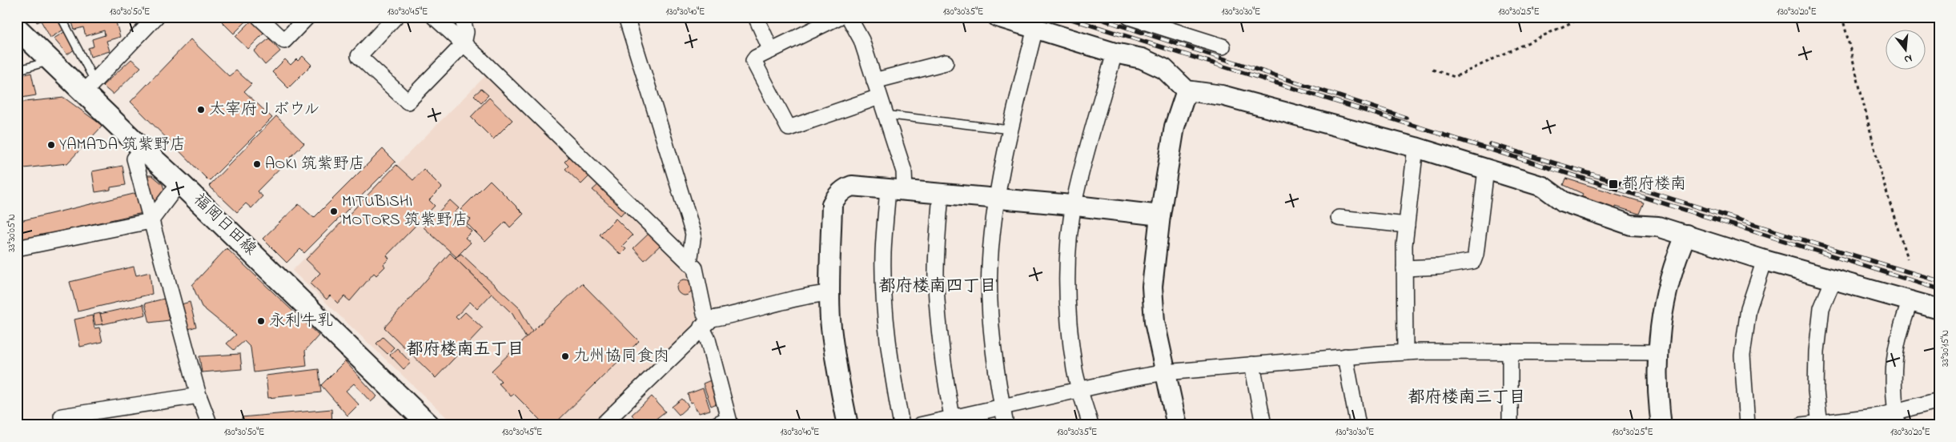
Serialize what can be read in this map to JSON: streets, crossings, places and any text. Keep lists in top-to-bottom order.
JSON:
{
  "streets": {
    "main road": ["福岡日田線"]
  },
  "districts": ["都府楼南四丁目", "都府楼南五丁目", "都府楼南三丁目"],
  "places": {
    "other": [
      "太宰府Ｊボウル",
      "YAMADA 筑紫野店",
      "AOKI 筑紫野店",
      "MITUBISHI MOTORS 筑紫野店",
      "永利牛乳",
      "九州協同食肉"
    ],
    "transit": ["都府楼南"]
  },
  "north": "bottom",
  "coordinates": [
    "130°30'50\"E",
    "130°30'45\"E",
    "130°30'40\"E",
    "130°30'35\"E",
    "130°30'30\"E",
    "130°30'25\"E",
    "130°30'20\"E",
    "33°30'05\"N",
    "33°30'15\"N"
  ]
}
